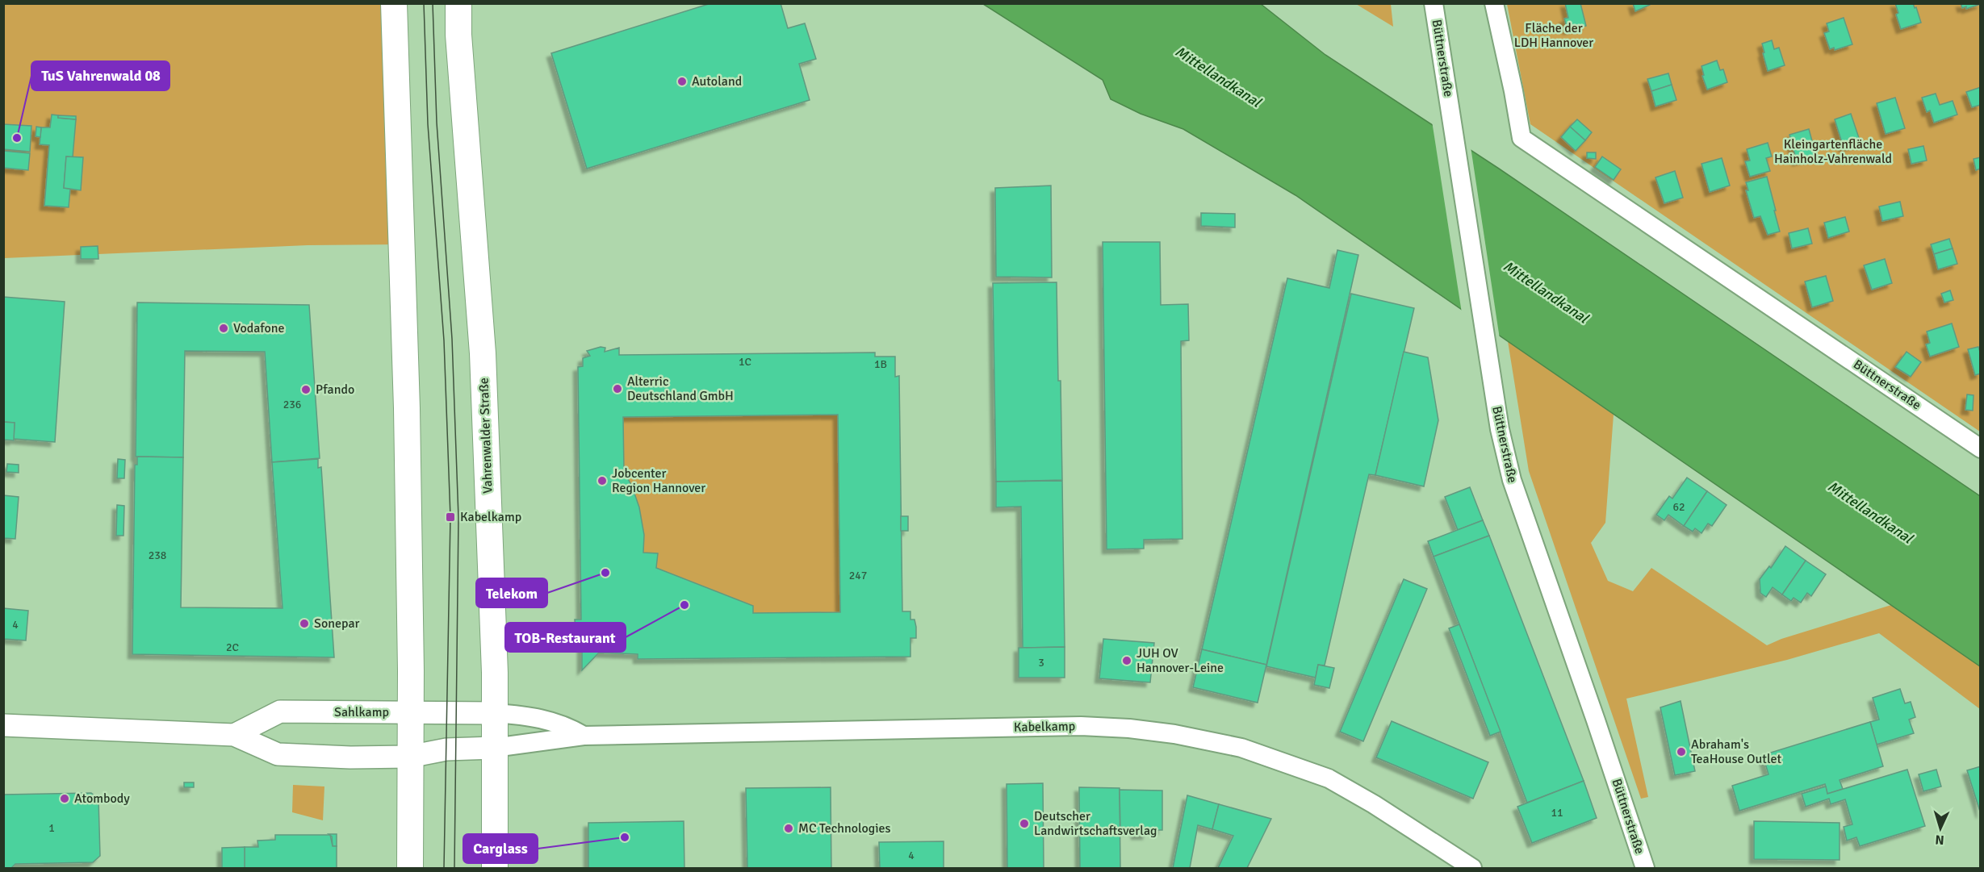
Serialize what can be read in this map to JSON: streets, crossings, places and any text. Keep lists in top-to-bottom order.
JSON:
{
  "streets": {
    "main road": ["Vahrenwalder Straße"],
    "street": ["Büttnerstraße", "Sahlkamp", "Kabelkamp"]
  },
  "crossings": [
    ["Vahrenwalder Straße", "Sahlkamp"],
    ["Vahrenwalder Straße", "Kabelkamp"],
    ["Sahlkamp", "Kabelkamp"]
  ],
  "water": ["Mittellandkanal"],
  "parks": ["Fläche der LDH Hannover", "Kleingartenfläche Hainholz-Vahrenwald"],
  "places": {
    "other": [
      "Autoland",
      "TuS Vahrenwald 08",
      "Vodafone",
      "Alterric Deutschland GmbH",
      "Pfando",
      "Jobcenter Region Hannover",
      "Telekom",
      "TOB-Restaurant",
      "Sonepar",
      "JUH OV Hannover-Leine",
      "Abraham's TeaHouse Outlet",
      "Atombody",
      "Deutscher Landwirtschaftsverlag",
      "MC Technologies",
      "Carglass"
    ],
    "transit": ["Kabelkamp"]
  },
  "house_numbers": [
    "1C",
    "1B",
    "236",
    "62",
    "238",
    "247",
    "4",
    "2C",
    "3",
    "11",
    "1",
    "4"
  ],
  "north": "bottom"
}
